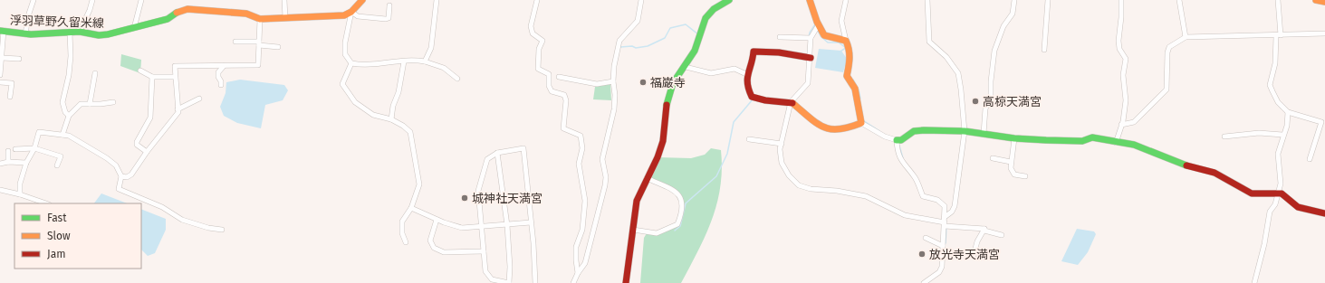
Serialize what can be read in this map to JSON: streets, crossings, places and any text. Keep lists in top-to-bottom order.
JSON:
{
  "streets": {
    "street": ["浮羽草野久留米線"]
  },
  "places": [
    "福巌寺",
    "高椋天満宮",
    "城神社天満宮",
    "放光寺天満宮"
  ],
  "legend": ["Fast", "Slow", "Jam"]
}
